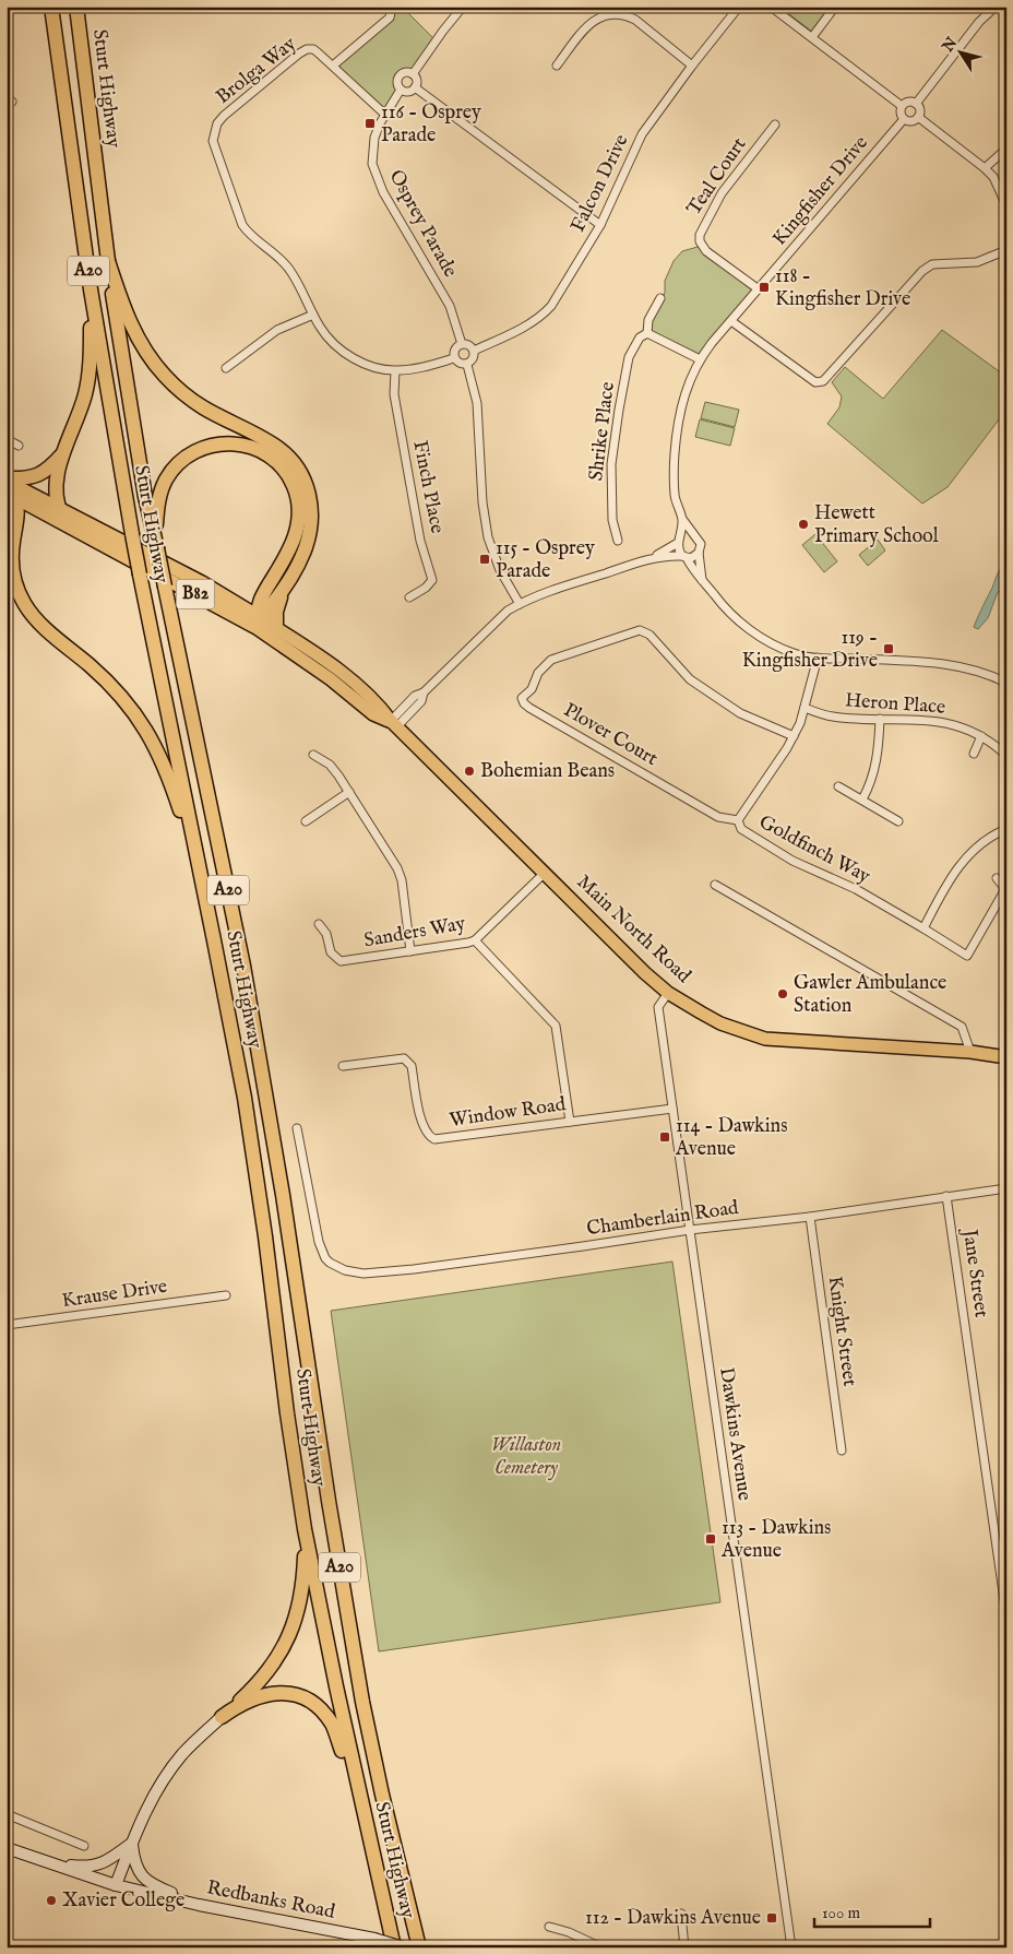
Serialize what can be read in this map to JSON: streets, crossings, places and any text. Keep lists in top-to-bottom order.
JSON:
{
  "streets": {
    "highway": ["Sturt Highway", "A20", "B82"],
    "main road": ["Main North Road", "Redbanks Road"],
    "street": [
      "Brolga Way",
      "Teal Court",
      "Falcon Drive",
      "Kingfisher Drive",
      "Osprey Parade",
      "Shrike Place",
      "Finch Place",
      "Heron Place",
      "Plover Court",
      "Goldfinch Way",
      "Sanders Way",
      "Window Road",
      "Chamberlain Road",
      "Jane Street",
      "Krause Drive",
      "Knight Street",
      "Dawkins Avenue"
    ]
  },
  "crossings": [
    ["Brolga Way", "Falcon Drive"],
    ["Brolga Way", "Osprey Parade"],
    ["Brolga Way", "Finch Place"],
    ["Teal Court", "Kingfisher Drive"],
    ["Falcon Drive", "Osprey Parade"],
    ["B82", "Main North Road"],
    ["Heron Place", "Goldfinch Way"],
    ["Plover Court", "Goldfinch Way"],
    ["Main North Road", "Sanders Way"],
    ["Main North Road", "Dawkins Avenue"],
    ["Window Road", "Dawkins Avenue"],
    ["Chamberlain Road", "Jane Street"],
    ["Chamberlain Road", "Knight Street"],
    ["Chamberlain Road", "Dawkins Avenue"]
  ],
  "parks": ["Willaston Cemetery"],
  "places": {
    "transit": [
      "116 - Osprey Parade",
      "118 - Kingfisher Drive",
      "115 - Osprey Parade",
      "119 - Kingfisher Drive",
      "114 - Dawkins Avenue",
      "113 - Dawkins Avenue",
      "112 - Dawkins Avenue"
    ],
    "other": [
      "Hewett Primary School",
      "Bohemian Beans",
      "Gawler Ambulance Station",
      "Xavier College"
    ]
  },
  "scale_bar": "100 m",
  "north": "top left"
}
